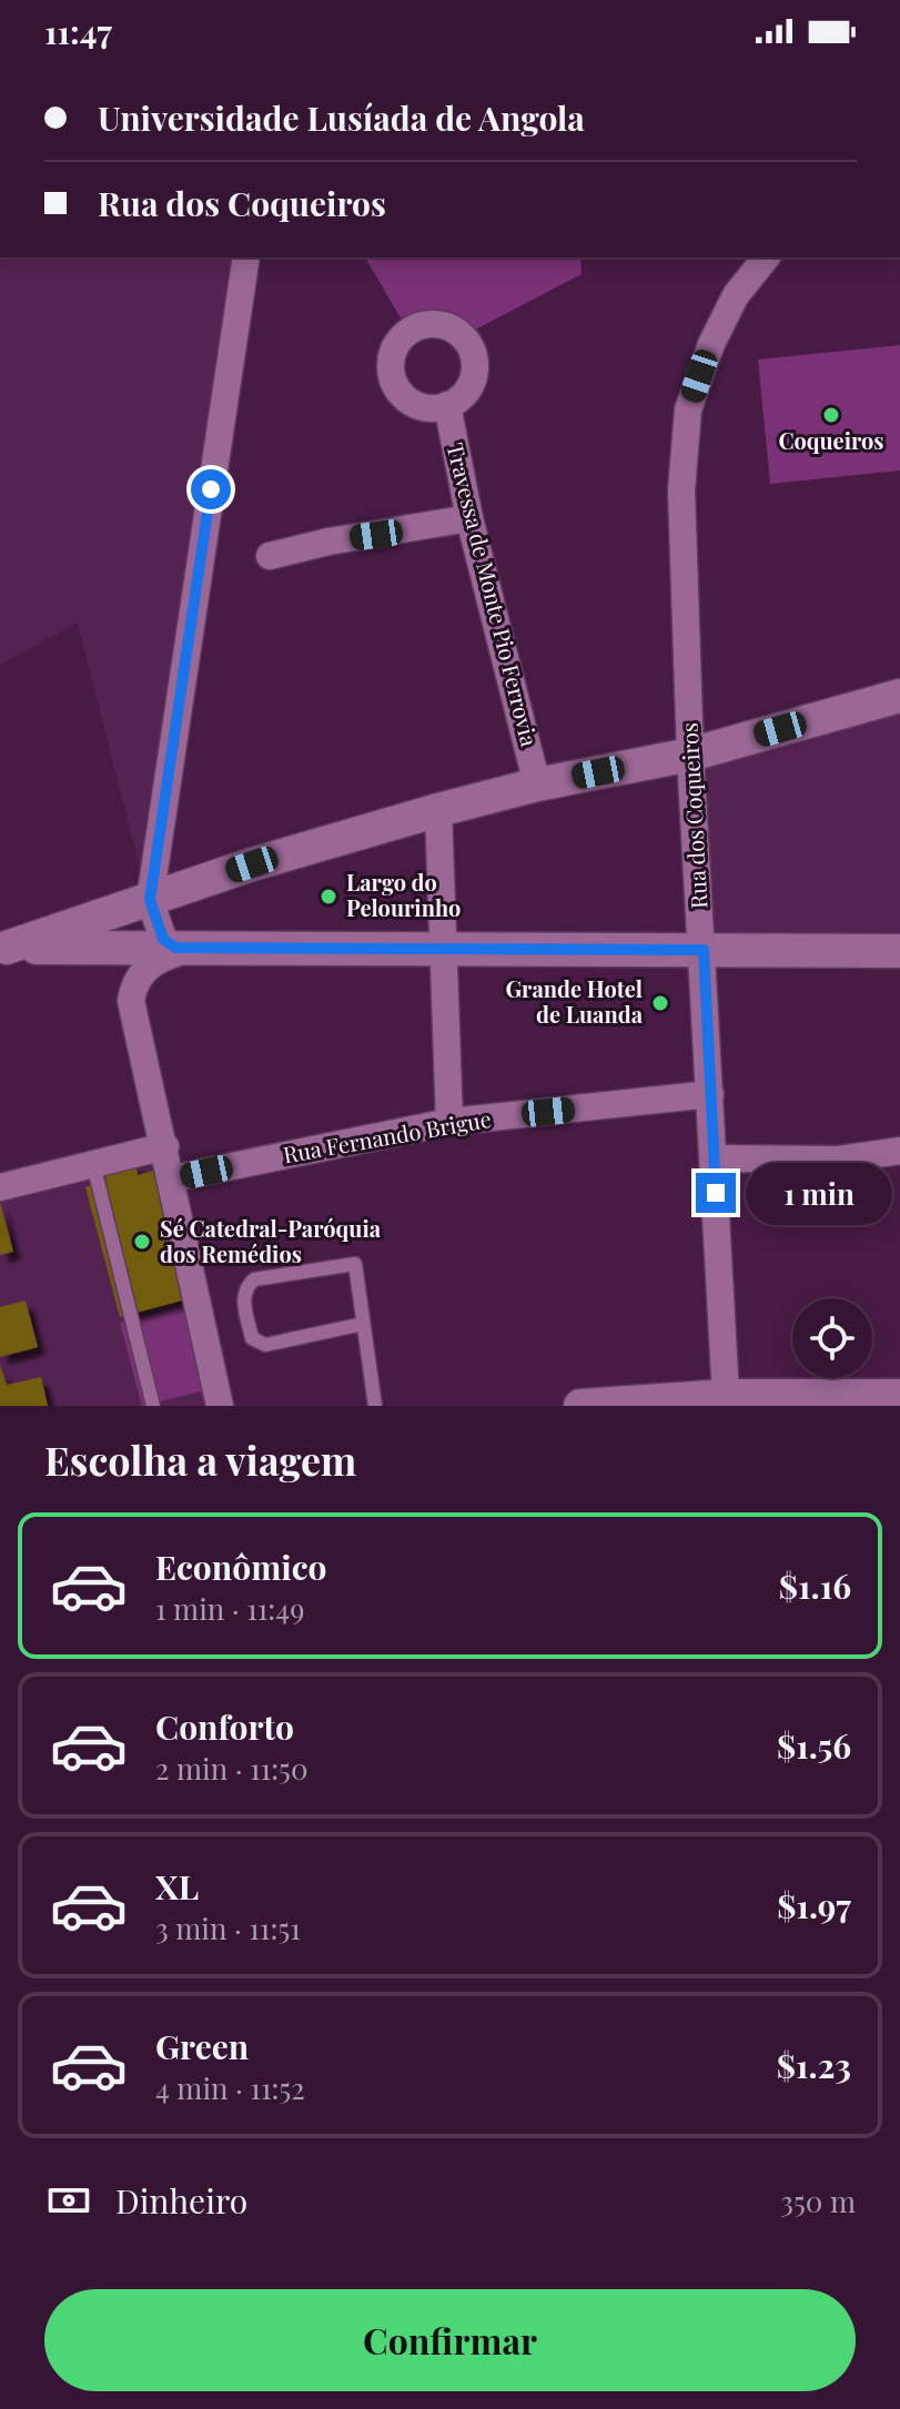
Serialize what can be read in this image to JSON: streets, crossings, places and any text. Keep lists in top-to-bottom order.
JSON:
{
  "streets": {
    "street": ["Travessa de Monte Pio Ferrovia", "Rua dos Coqueiros", "Rua Fernando Brigue"]
  },
  "crossings": [
    ["Rua dos Coqueiros", "Rua Fernando Brigue"]
  ],
  "places": [
    "Coqueiros",
    "Largo do Pelourinho",
    "Grande Hotel de Luanda",
    "Sé Catedral-Paróquia dos Remédios"
  ],
  "page": {
    "status": "11:47",
    "banner": ["Universidade Lusíada de Angola", "Rua dos Coqueiros"],
    "bubble": "1 min",
    "heading": "Escolha a viagem",
    "list": [
      {
        "name": "Econômico",
        "note": "1 min · 11:49",
        "value": "$1.16"
      },
      {
        "name": "Conforto",
        "note": "2 min · 11:50",
        "value": "$1.56"
      },
      {
        "name": "XL",
        "note": "3 min · 11:51",
        "value": "$1.97"
      },
      {
        "name": "Green",
        "note": "4 min · 11:52",
        "value": "$1.23"
      }
    ],
    "pay": ["Dinheiro", "350 m"],
    "buttons": "Confirmar"
  }
}
